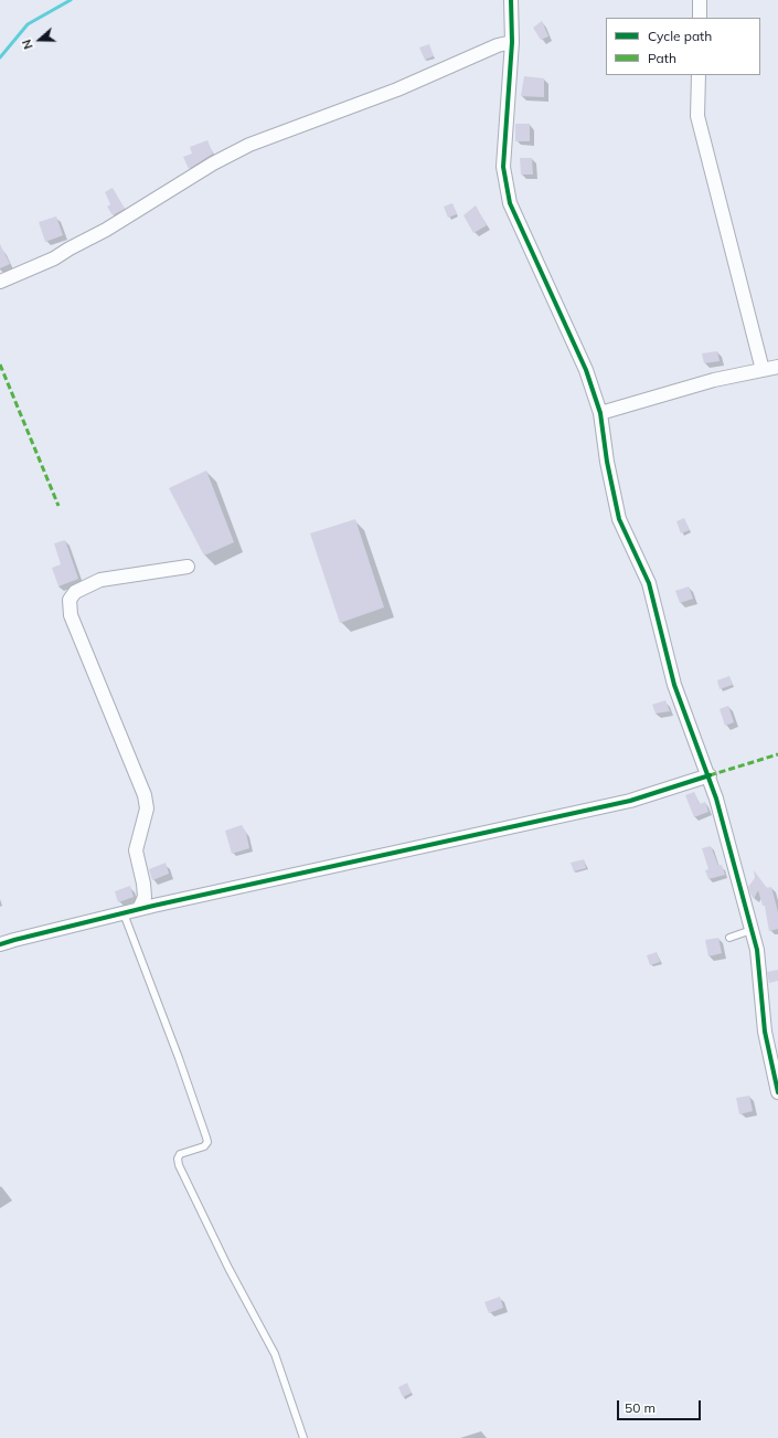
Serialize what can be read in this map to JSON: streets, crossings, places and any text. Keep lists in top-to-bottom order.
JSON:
{
  "legend": ["Cycle path", "Path"],
  "scale_bar": "50 m",
  "north": "left"
}
